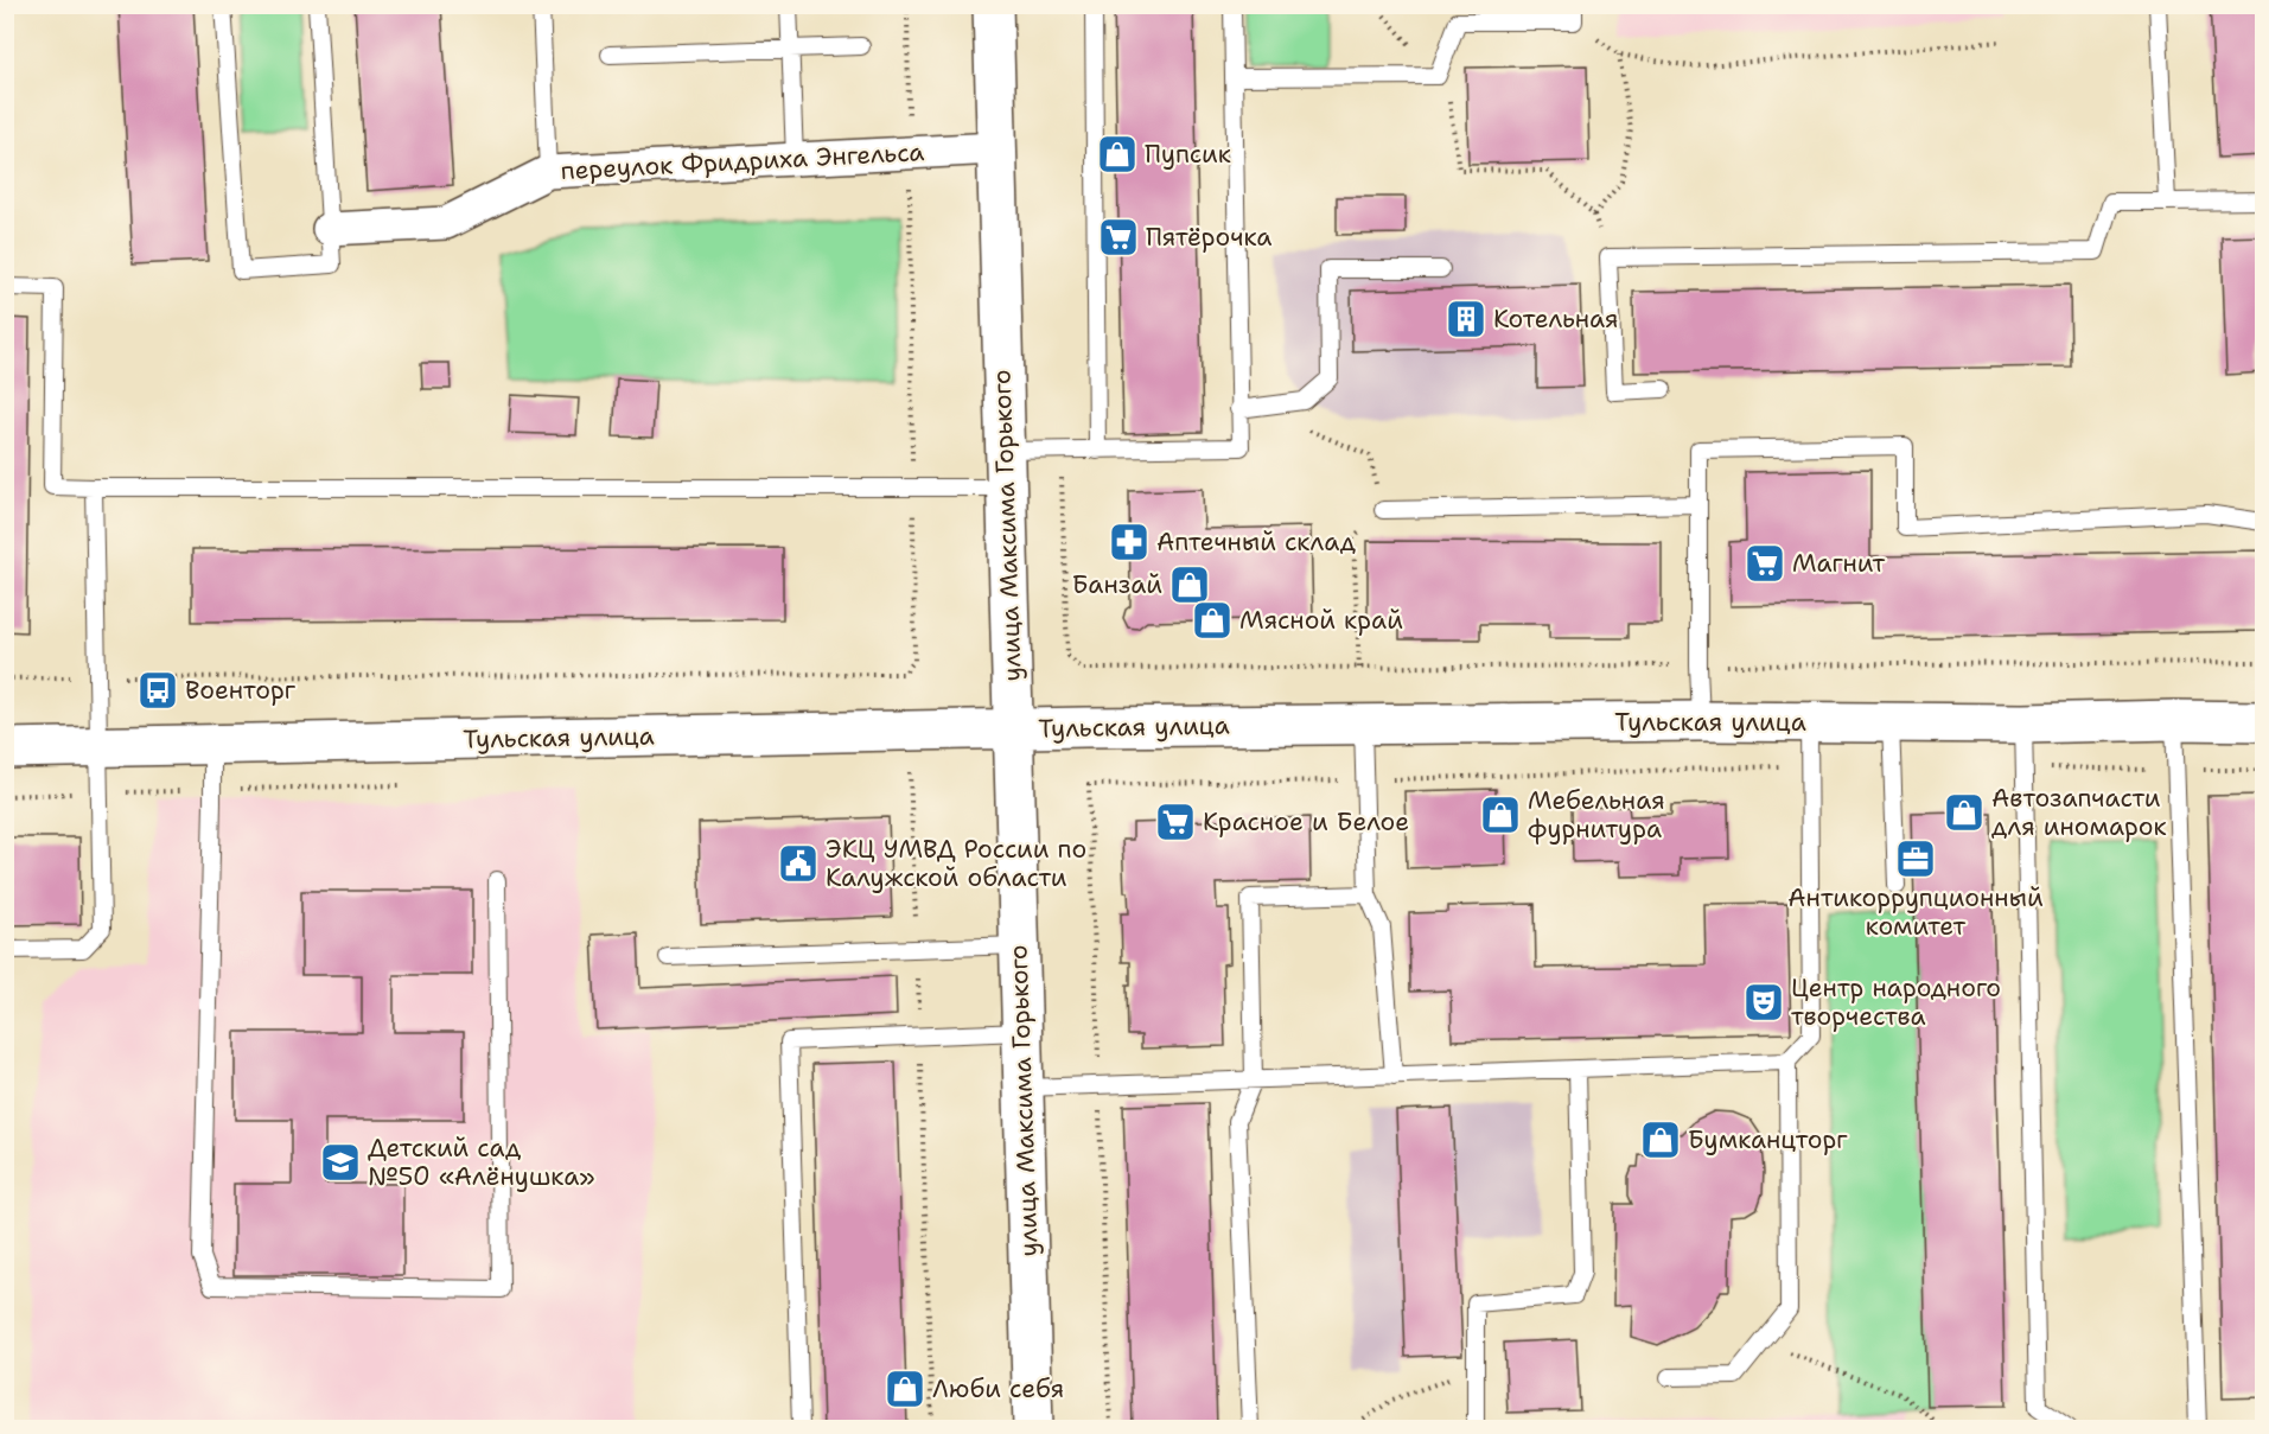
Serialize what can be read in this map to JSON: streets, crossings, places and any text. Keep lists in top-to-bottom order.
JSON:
{
  "streets": {
    "main road": ["улица Максима Горького", "Тульская улица"],
    "street": ["переулок Фридриха Энгельса"]
  },
  "crossings": [
    ["переулок Фридриха Энгельса", "улица Максима Горького"],
    ["улица Максима Горького", "Тульская улица"]
  ],
  "places": {
    "shop": [
      "Пупсик",
      "Банзай",
      "Мясной край",
      "Автозапчасти для иномарок",
      "Мебельная фурнитура",
      "Бумканцторг",
      "Люби себя"
    ],
    "supermarket": ["Пятёрочка", "Магнит", "Красное и Белое"],
    "building": ["Котельная"],
    "pharmacy": ["Аптечный склад"],
    "bus stop": ["Военторг"],
    "office": ["Антикоррупционный комитет"],
    "public building": ["ЭКЦ УМВД России по Калужской области"],
    "theatre": ["Центр народного творчества"],
    "school or university": ["Детский сад №50 «Алёнушка»"]
  }
}
